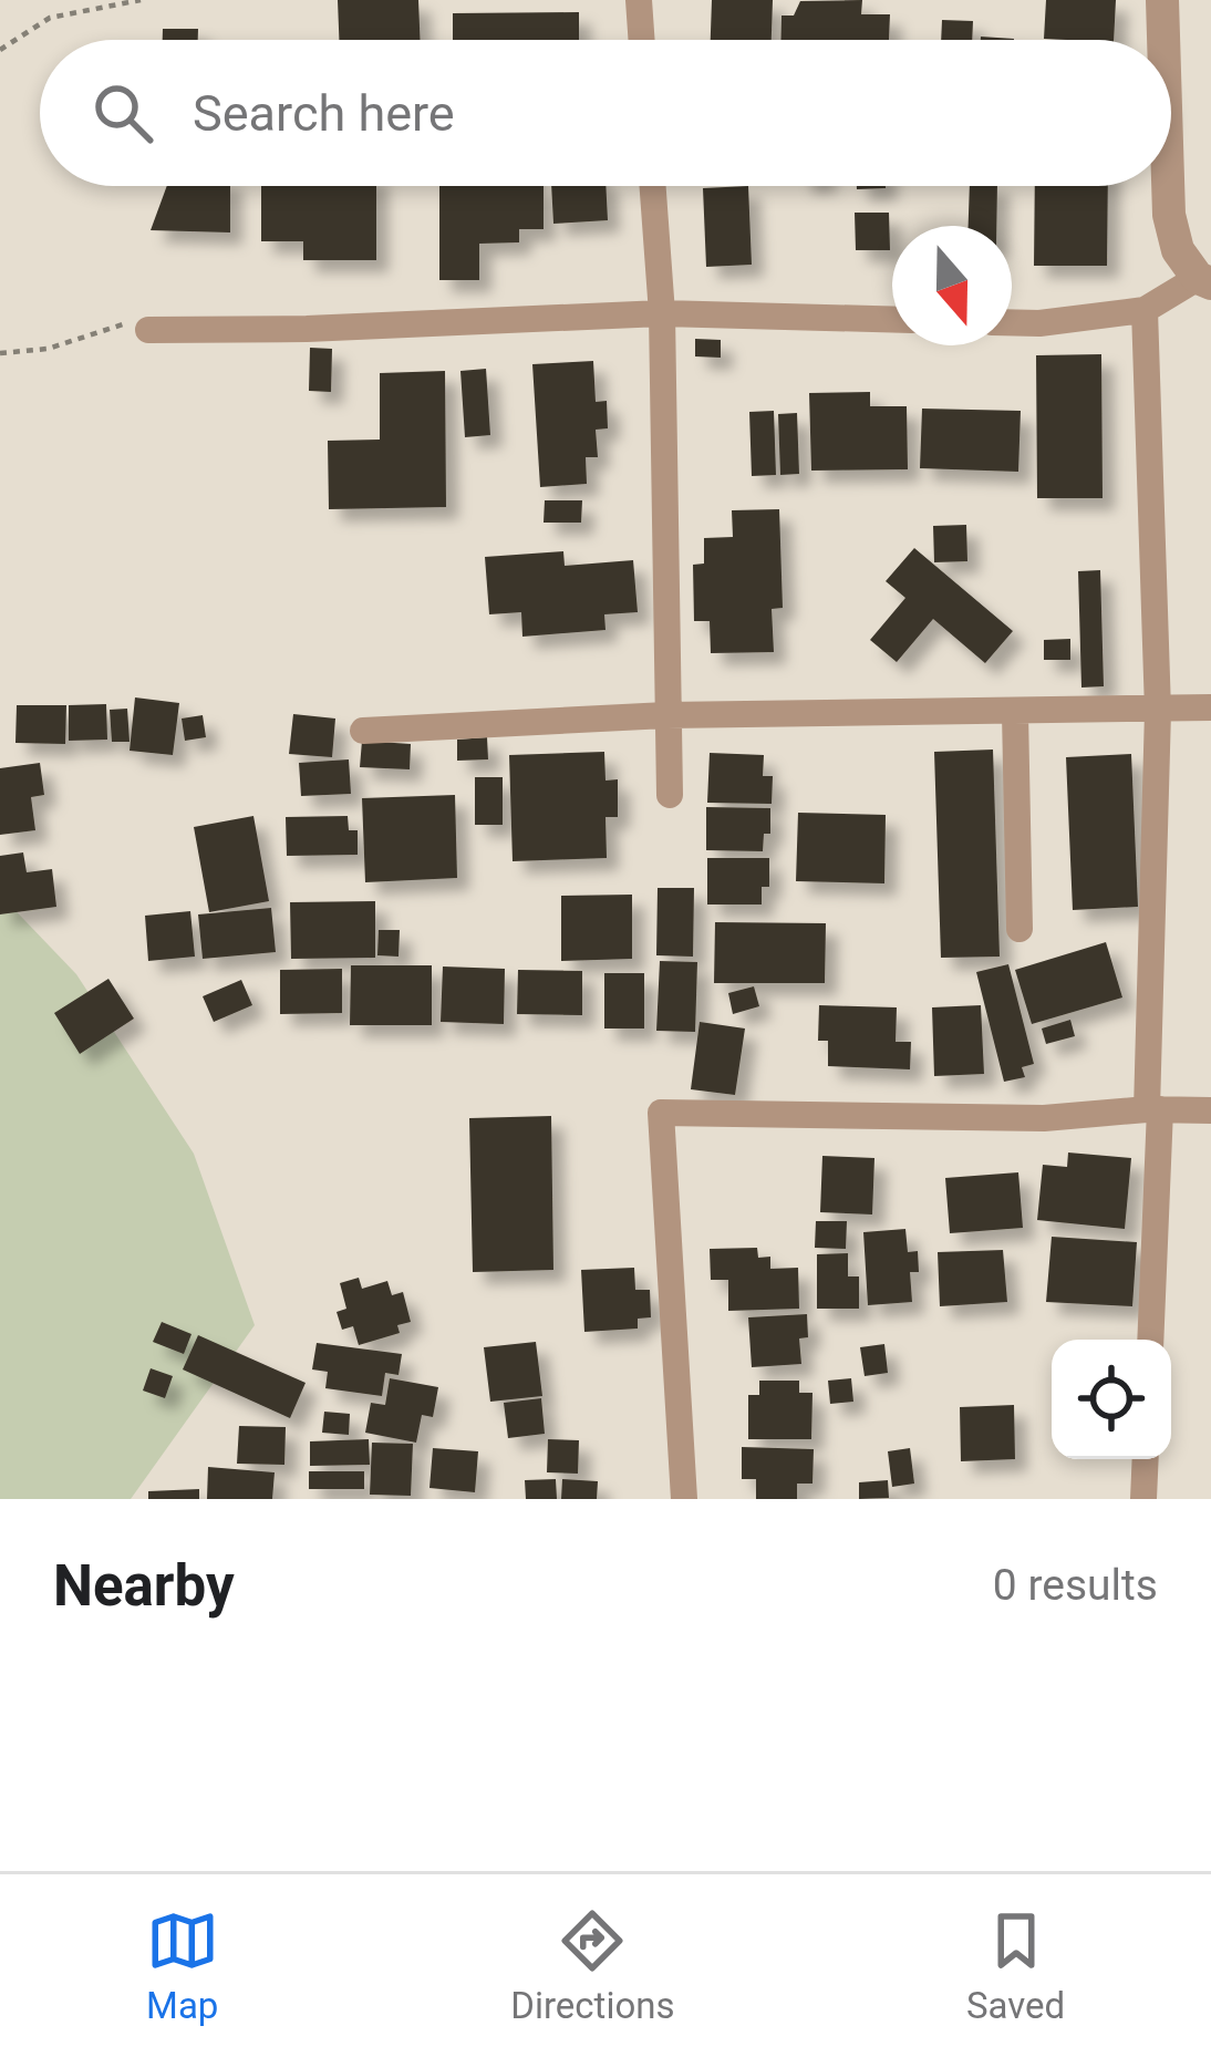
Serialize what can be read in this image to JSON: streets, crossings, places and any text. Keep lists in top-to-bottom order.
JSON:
{
  "north": "bottom",
  "page": {
    "search": "Search here",
    "heading": ["Nearby", "0 results"],
    "nav": ["Map", "Directions", "Saved"]
  }
}
